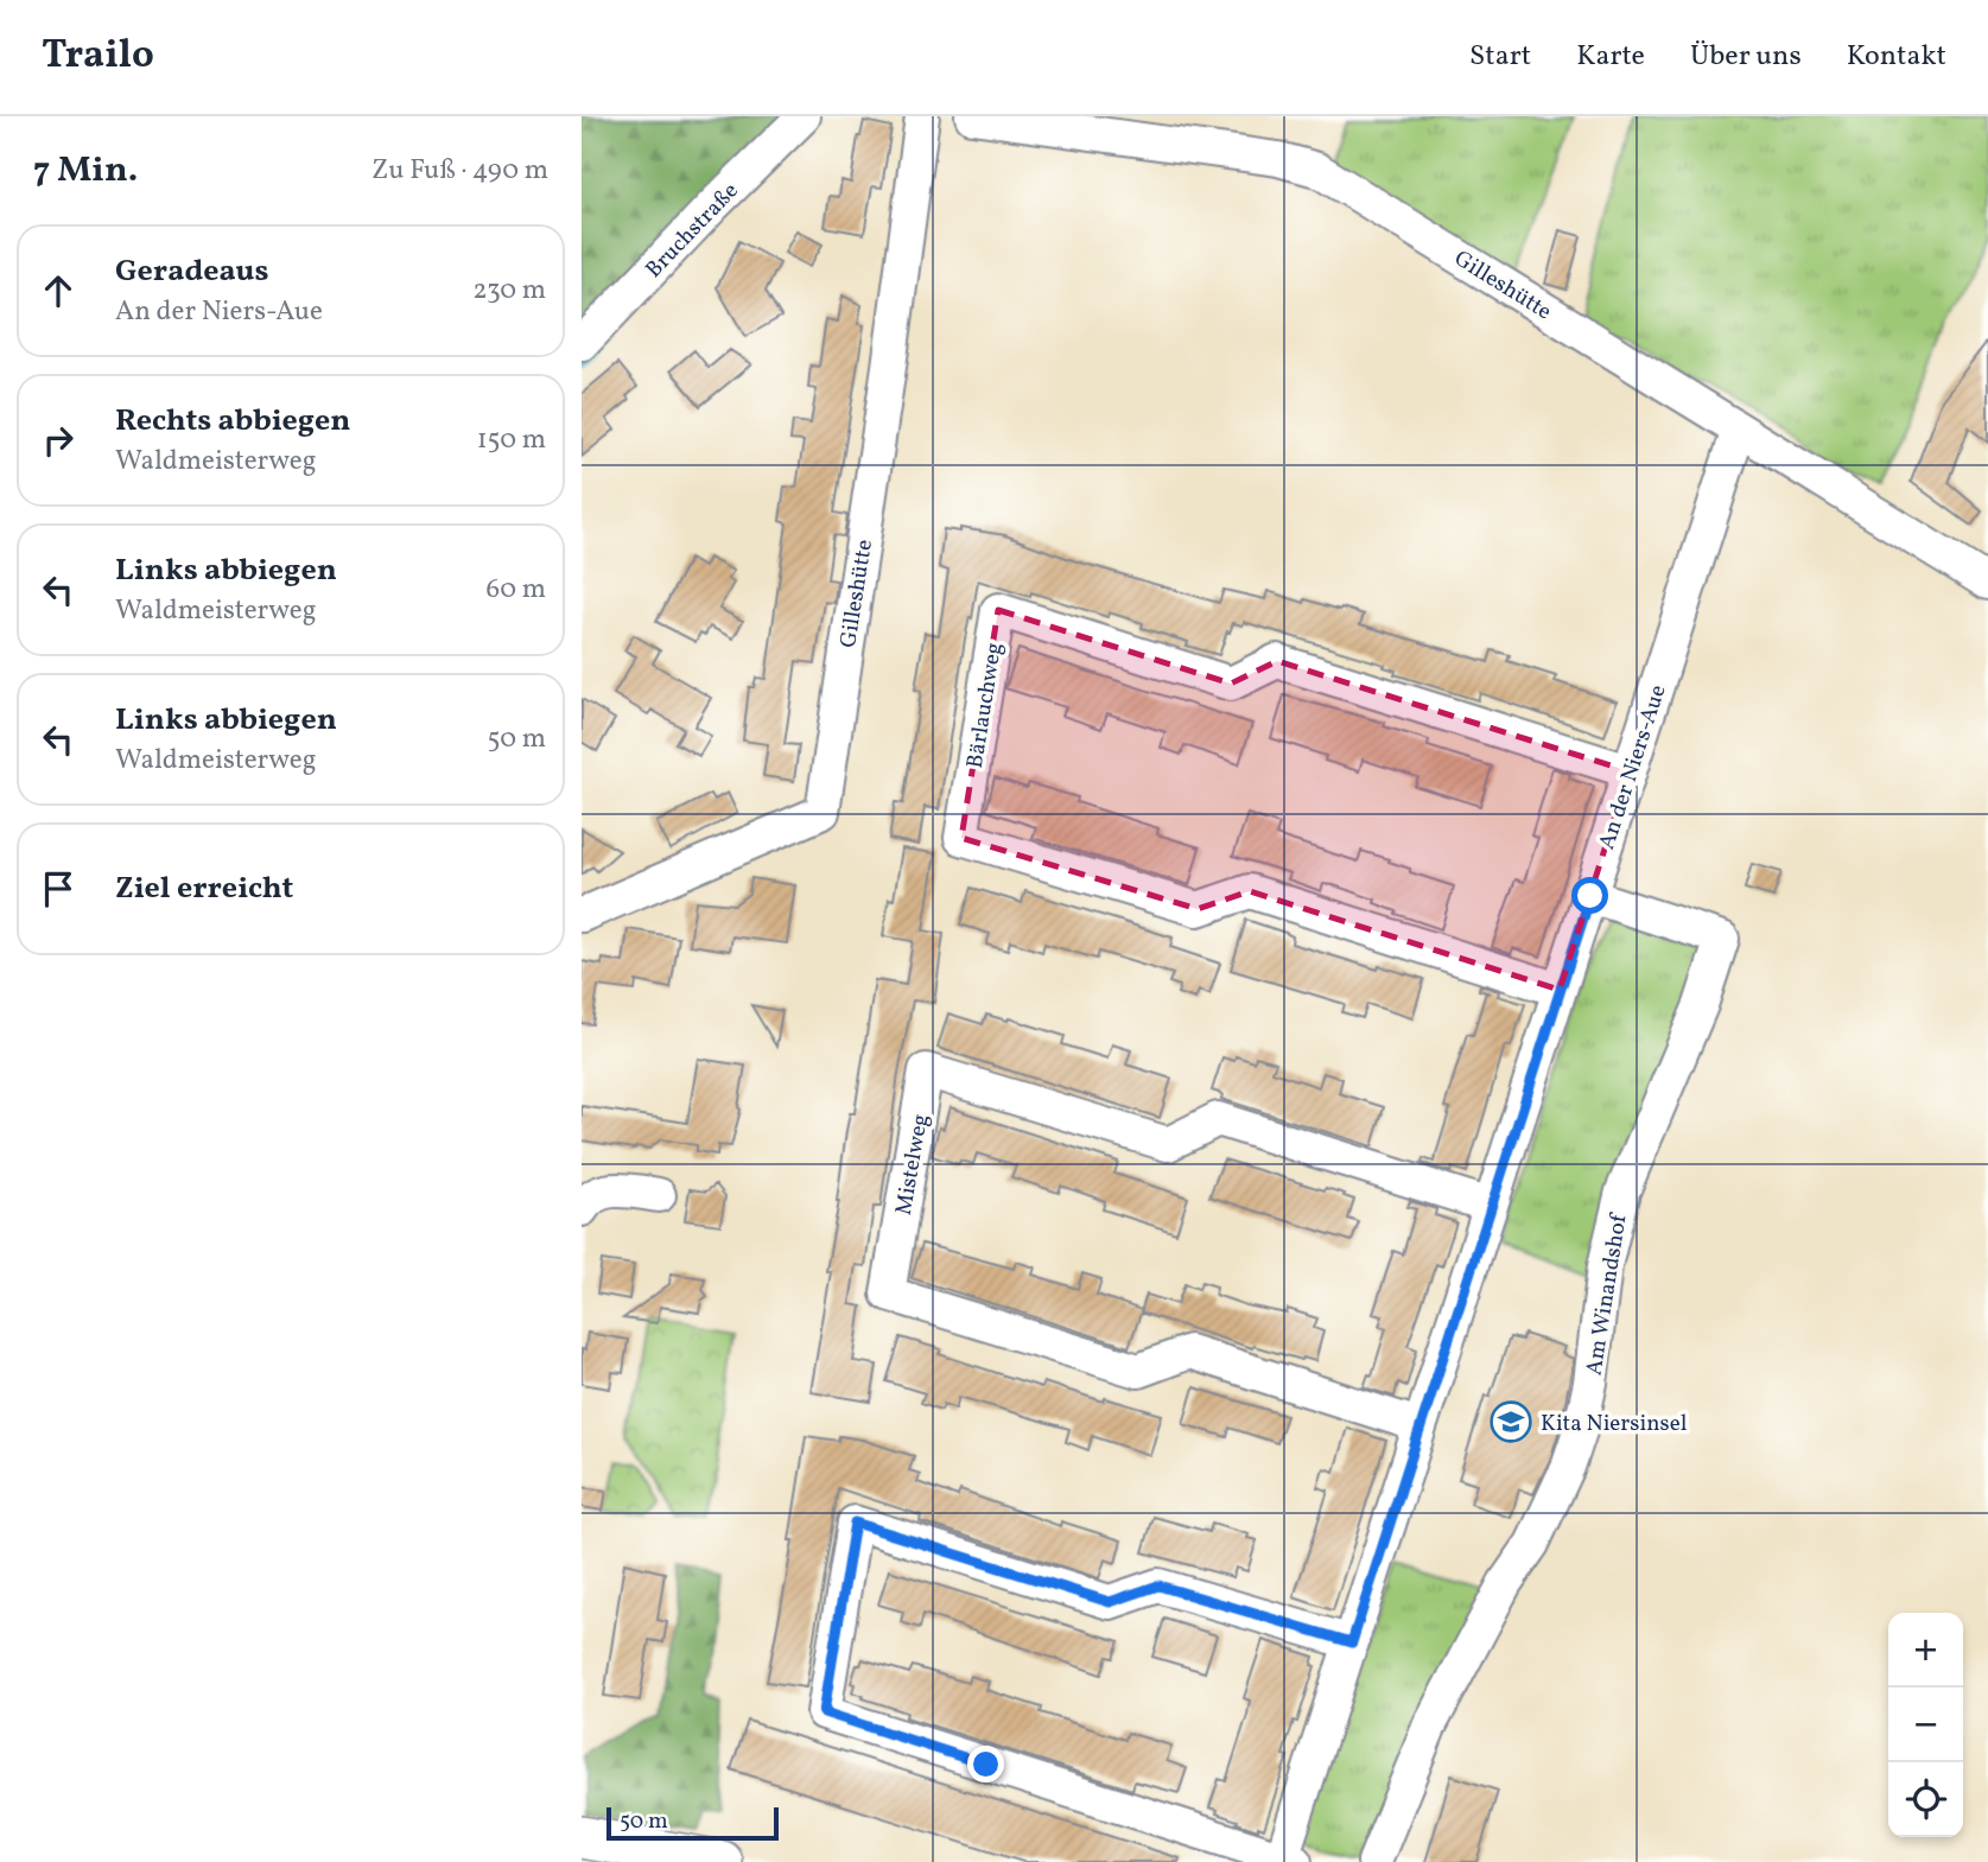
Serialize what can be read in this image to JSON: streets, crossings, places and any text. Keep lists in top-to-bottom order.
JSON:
{
  "streets": {
    "street": [
      "Bruchstraße",
      "Gilleshütte",
      "Bärlauchweg",
      "An der Niers-Aue",
      "Mistelweg",
      "Am Winandshof"
    ]
  },
  "crossings": [
    ["Gilleshütte", "An der Niers-Aue"],
    ["Bärlauchweg", "An der Niers-Aue"],
    ["An der Niers-Aue", "Mistelweg"],
    ["An der Niers-Aue", "Am Winandshof"]
  ],
  "places": {
    "school or university": ["Kita Niersinsel"]
  },
  "scale_bar": "50 m",
  "page": {
    "header": "Trailo",
    "nav": [
      "Start",
      "Karte",
      "Über uns",
      "Kontakt"
    ],
    "heading": ["7 Min.", "Zu Fuß · 490 m"],
    "list": [
      ["Geradeaus", "An der Niers-Aue", "230 m"],
      ["Rechts abbiegen", "Waldmeisterweg", "150 m"],
      ["Links abbiegen", "Waldmeisterweg", "60 m"],
      ["Links abbiegen", "Waldmeisterweg", "50 m"],
      "Ziel erreicht"
    ],
    "map_buttons": ["+", "−"],
    "scale": "50 m"
  }
}
